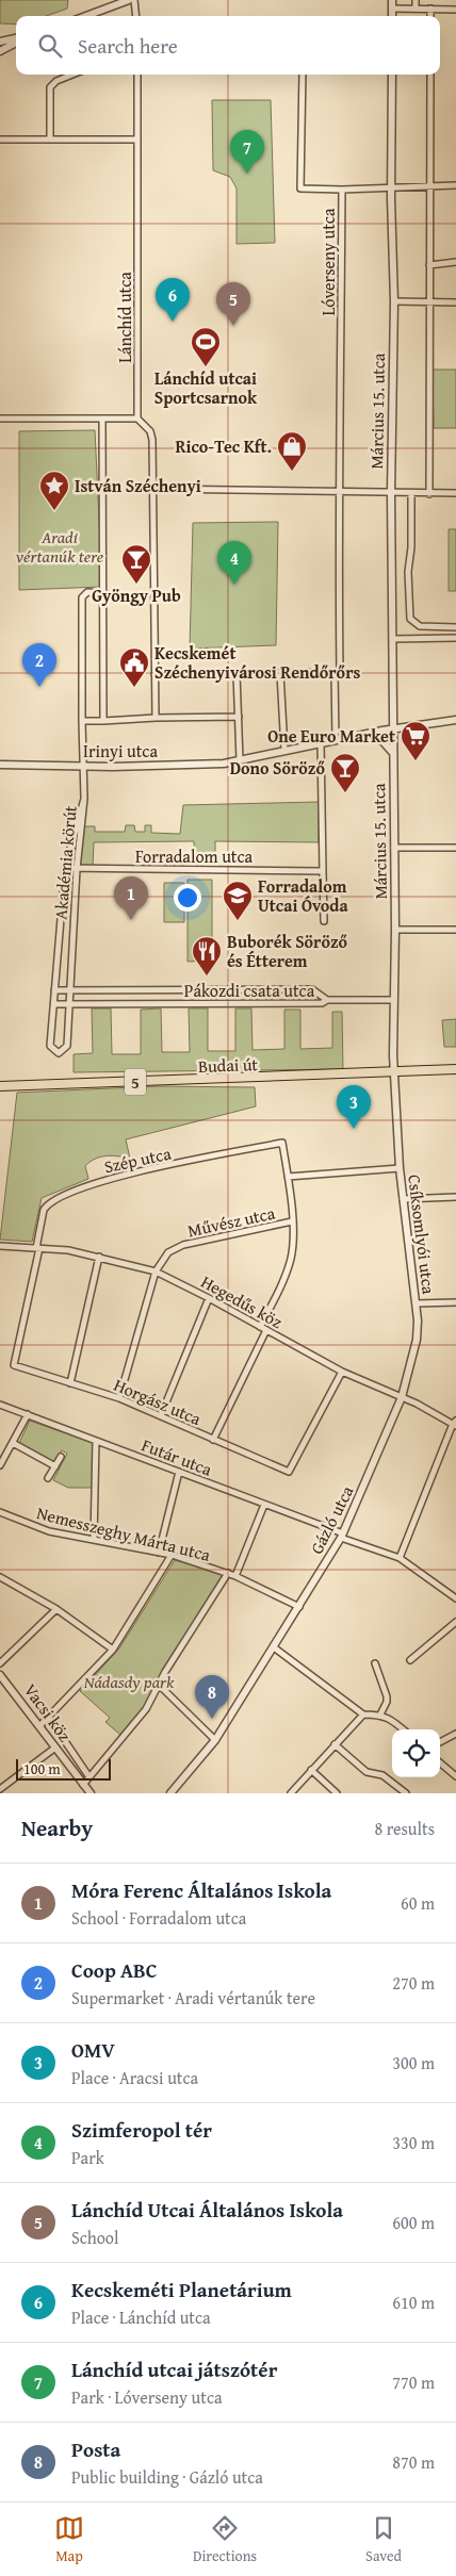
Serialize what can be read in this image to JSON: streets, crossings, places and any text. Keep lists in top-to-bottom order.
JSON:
{
  "streets": {
    "main road": ["Budai út", "5"],
    "street": [
      "Lóverseny utca",
      "Lánchíd utca",
      "Március 15. utca",
      "Irinyi utca",
      "Forradalom utca",
      "Akadémia körút",
      "Pákozdi csata utca",
      "Szép utca",
      "Művész utca",
      "Csíksomlyói utca",
      "Hegedűs köz",
      "Horgász utca",
      "Futár utca",
      "Gázló utca",
      "Nemesszeghy Márta utca",
      "Vacsi köz"
    ]
  },
  "crossings": [
    ["Március 15. utca", "Irinyi utca"],
    ["Március 15. utca", "Budai út"],
    ["Március 15. utca", "Csíksomlyói utca"],
    ["Forradalom utca", "Akadémia körút"],
    ["Akadémia körút", "Pákozdi csata utca"],
    ["Budai út", "Csíksomlyói utca"],
    ["Szép utca", "Hegedűs köz"],
    ["Szép utca", "Horgász utca"],
    ["Művész utca", "Hegedűs köz"],
    ["Csíksomlyói utca", "Hegedűs köz"],
    ["Csíksomlyói utca", "Gázló utca"],
    ["Hegedűs köz", "Horgász utca"],
    ["Hegedűs köz", "Gázló utca"],
    ["Futár utca", "Gázló utca"],
    ["Gázló utca", "Nemesszeghy Márta utca"]
  ],
  "parks": ["Aradi vértanúk tere", "Nádasdy park"],
  "places": {
    "sports": ["Lánchíd utcai Sportcsarnok"],
    "shop": ["Rico-Tec Kft."],
    "place": ["István Széchenyi"],
    "bar": ["Gyöngy Pub", "Dono Söröző"],
    "public building": ["Kecskemét Széchenyivárosi Rendőrőrs"],
    "supermarket": ["One Euro Market"],
    "school or university": ["Forradalom Utcai Óvoda"],
    "restaurant": ["Buborék Söröző és Étterem"]
  },
  "scale_bar": "100 m",
  "page": {
    "search": "Search here",
    "pins": [
      "7",
      "6",
      "5",
      "4",
      "2",
      "1",
      "3",
      "8"
    ],
    "scale": "100 m",
    "heading": ["Nearby", "8 results"],
    "list": [
      {
        "mark": "1",
        "name": "Móra Ferenc Általános Iskola",
        "note": "School · Forradalom utca",
        "value": "60 m"
      },
      {
        "mark": "2",
        "name": "Coop ABC",
        "note": "Supermarket · Aradi vértanúk tere",
        "value": "270 m"
      },
      {
        "mark": "3",
        "name": "OMV",
        "note": "Place · Aracsi utca",
        "value": "300 m"
      },
      {
        "mark": "4",
        "name": "Szimferopol tér",
        "note": "Park",
        "value": "330 m"
      },
      {
        "mark": "5",
        "name": "Lánchíd Utcai Általános Iskola",
        "note": "School",
        "value": "600 m"
      },
      {
        "mark": "6",
        "name": "Kecskeméti Planetárium",
        "note": "Place · Lánchíd utca",
        "value": "610 m"
      },
      {
        "mark": "7",
        "name": "Lánchíd utcai játszótér",
        "note": "Park · Lóverseny utca",
        "value": "770 m"
      },
      {
        "mark": "8",
        "name": "Posta",
        "note": "Public building · Gázló utca",
        "value": "870 m"
      }
    ],
    "nav": ["Map", "Directions", "Saved"]
  }
}
